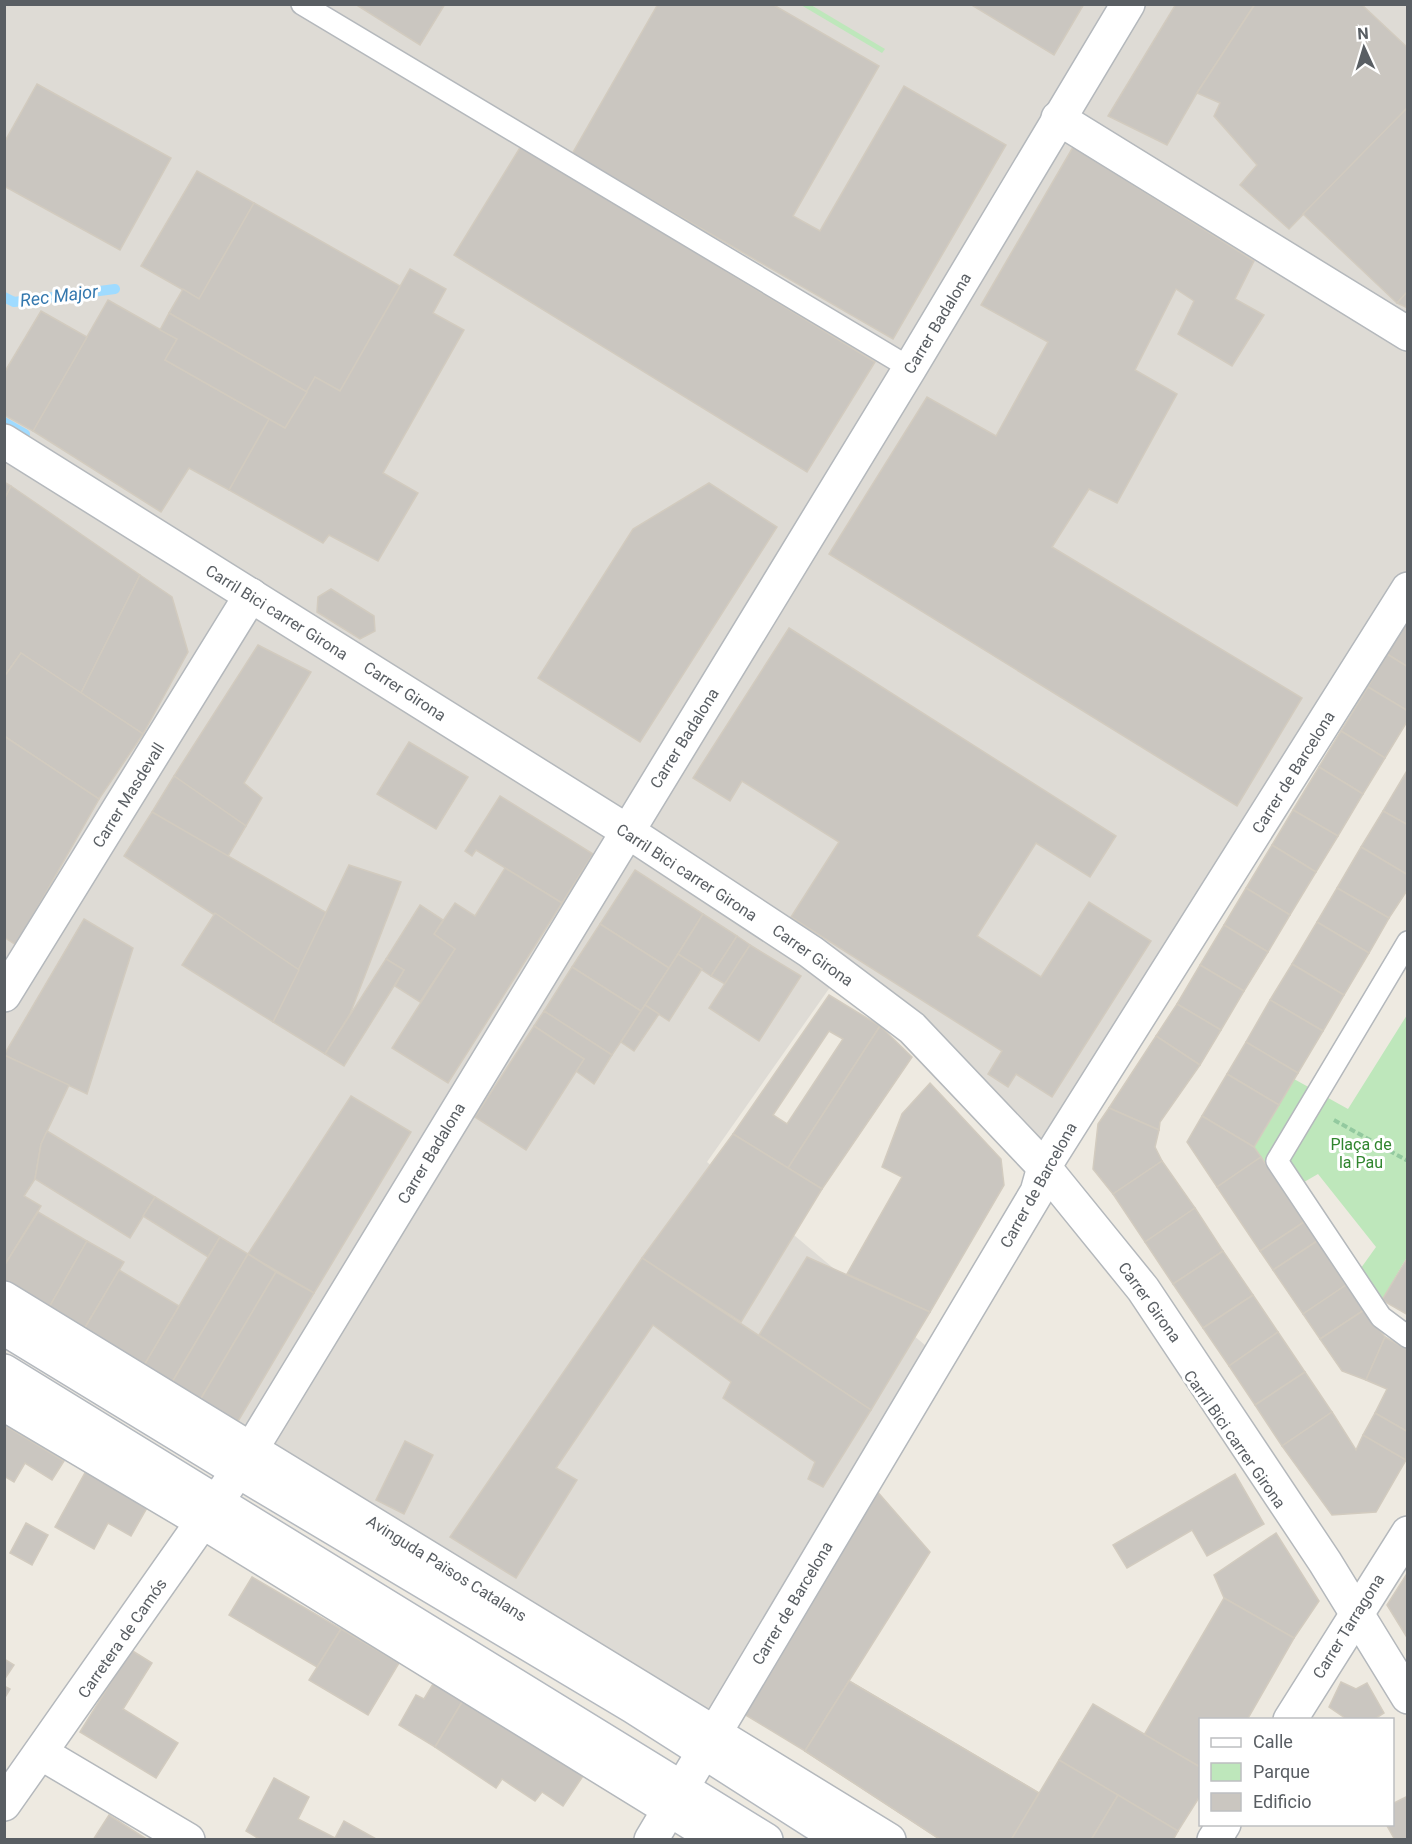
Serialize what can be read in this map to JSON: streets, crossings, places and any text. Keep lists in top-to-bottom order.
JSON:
{
  "streets": {
    "street": [
      "Carrer Badalona",
      "Carrer Girona",
      "Carrer de Barcelona",
      "Carrer Masdevall",
      "Avinguda Països Catalans",
      "Carrer Tarragona",
      "Carretera de Camós"
    ]
  },
  "crossings": [
    ["Carrer Badalona", "Carrer Girona"],
    ["Carrer Badalona", "Avinguda Països Catalans"],
    ["Carrer Badalona", "Carretera de Camós"],
    ["Carrer Girona", "Carrer de Barcelona"],
    ["Carrer Girona", "Carrer Masdevall"],
    ["Carrer Girona", "Carrer Tarragona"],
    ["Carrer de Barcelona", "Avinguda Països Catalans"],
    ["Avinguda Països Catalans", "Carretera de Camós"]
  ],
  "water": ["Rec Major"],
  "parks": ["Plaça de la Pau"],
  "legend": ["Calle", "Parque", "Edificio"],
  "north": "top"
}
